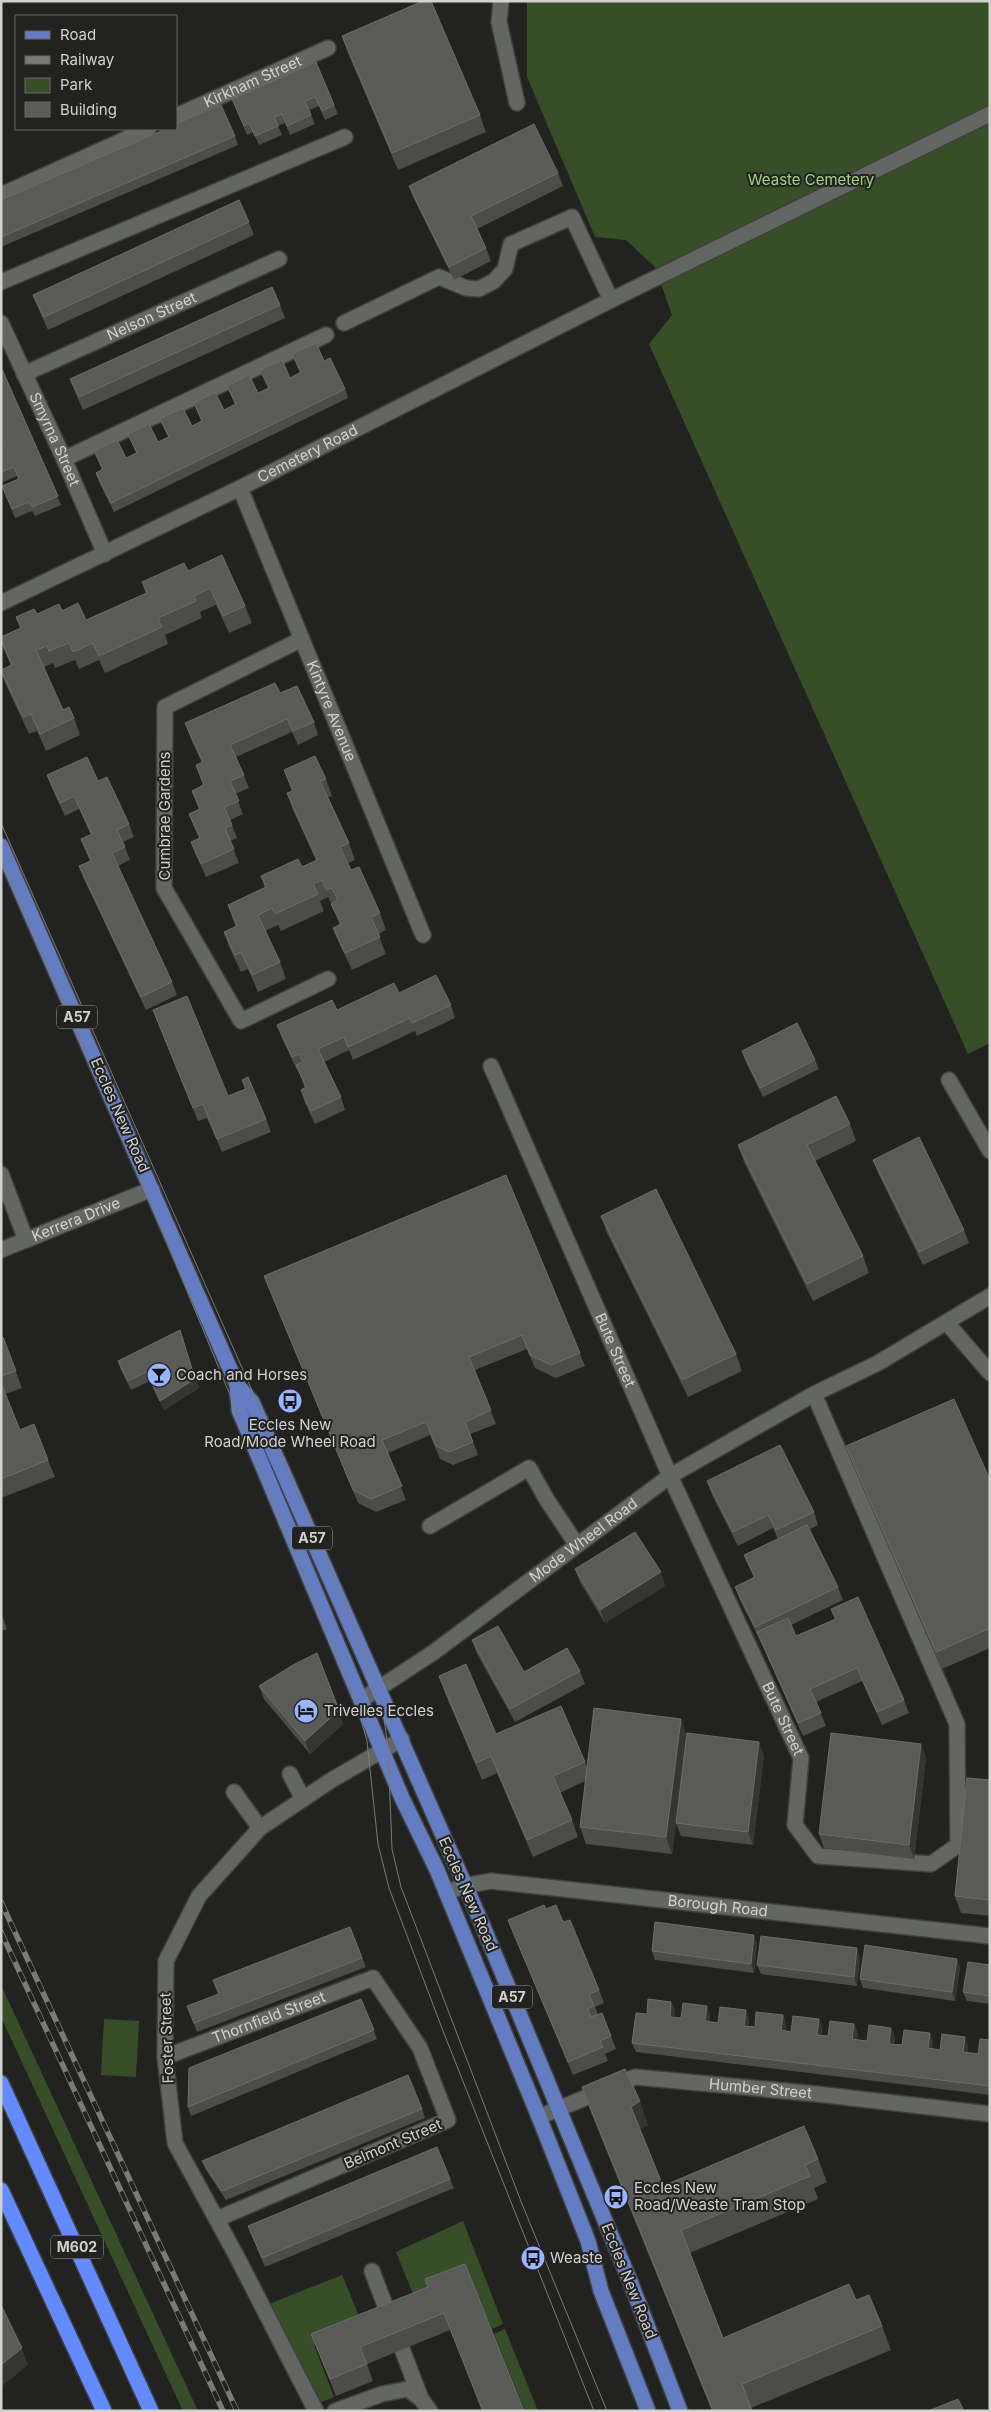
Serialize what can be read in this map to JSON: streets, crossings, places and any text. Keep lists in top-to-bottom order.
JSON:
{
  "streets": {
    "highway": ["M602"],
    "main road": ["A57", "Eccles New Road"],
    "street": [
      "Kirkham Street",
      "Nelson Street",
      "Smyrna Street",
      "Cemetery Road",
      "Kintyre Avenue",
      "Cumbrae Gardens",
      "Kerrera Drive",
      "Bute Street",
      "Mode Wheel Road",
      "Borough Road",
      "Thornfield Street",
      "Foster Street",
      "Humber Street",
      "Belmont Street"
    ]
  },
  "crossings": [
    ["Nelson Street", "Smyrna Street"],
    ["Smyrna Street", "Cemetery Road"],
    ["Cemetery Road", "Kintyre Avenue"],
    ["Kintyre Avenue", "Cumbrae Gardens"],
    ["Eccles New Road", "Kerrera Drive"],
    ["Eccles New Road", "Mode Wheel Road"],
    ["Eccles New Road", "Borough Road"],
    ["Eccles New Road", "Foster Street"],
    ["Eccles New Road", "Humber Street"],
    ["Bute Street", "Mode Wheel Road"],
    ["Thornfield Street", "Foster Street"],
    ["Thornfield Street", "Belmont Street"],
    ["Foster Street", "Belmont Street"]
  ],
  "parks": ["Weaste Cemetery"],
  "places": {
    "bar": ["Coach and Horses"],
    "bus stop": ["Eccles New Road/Mode Wheel Road", "Eccles New Road/Weaste Tram Stop", "Weaste"],
    "hotel": ["Trivelles Eccles"]
  },
  "legend": [
    "Road",
    "Railway",
    "Park",
    "Building"
  ]
}
